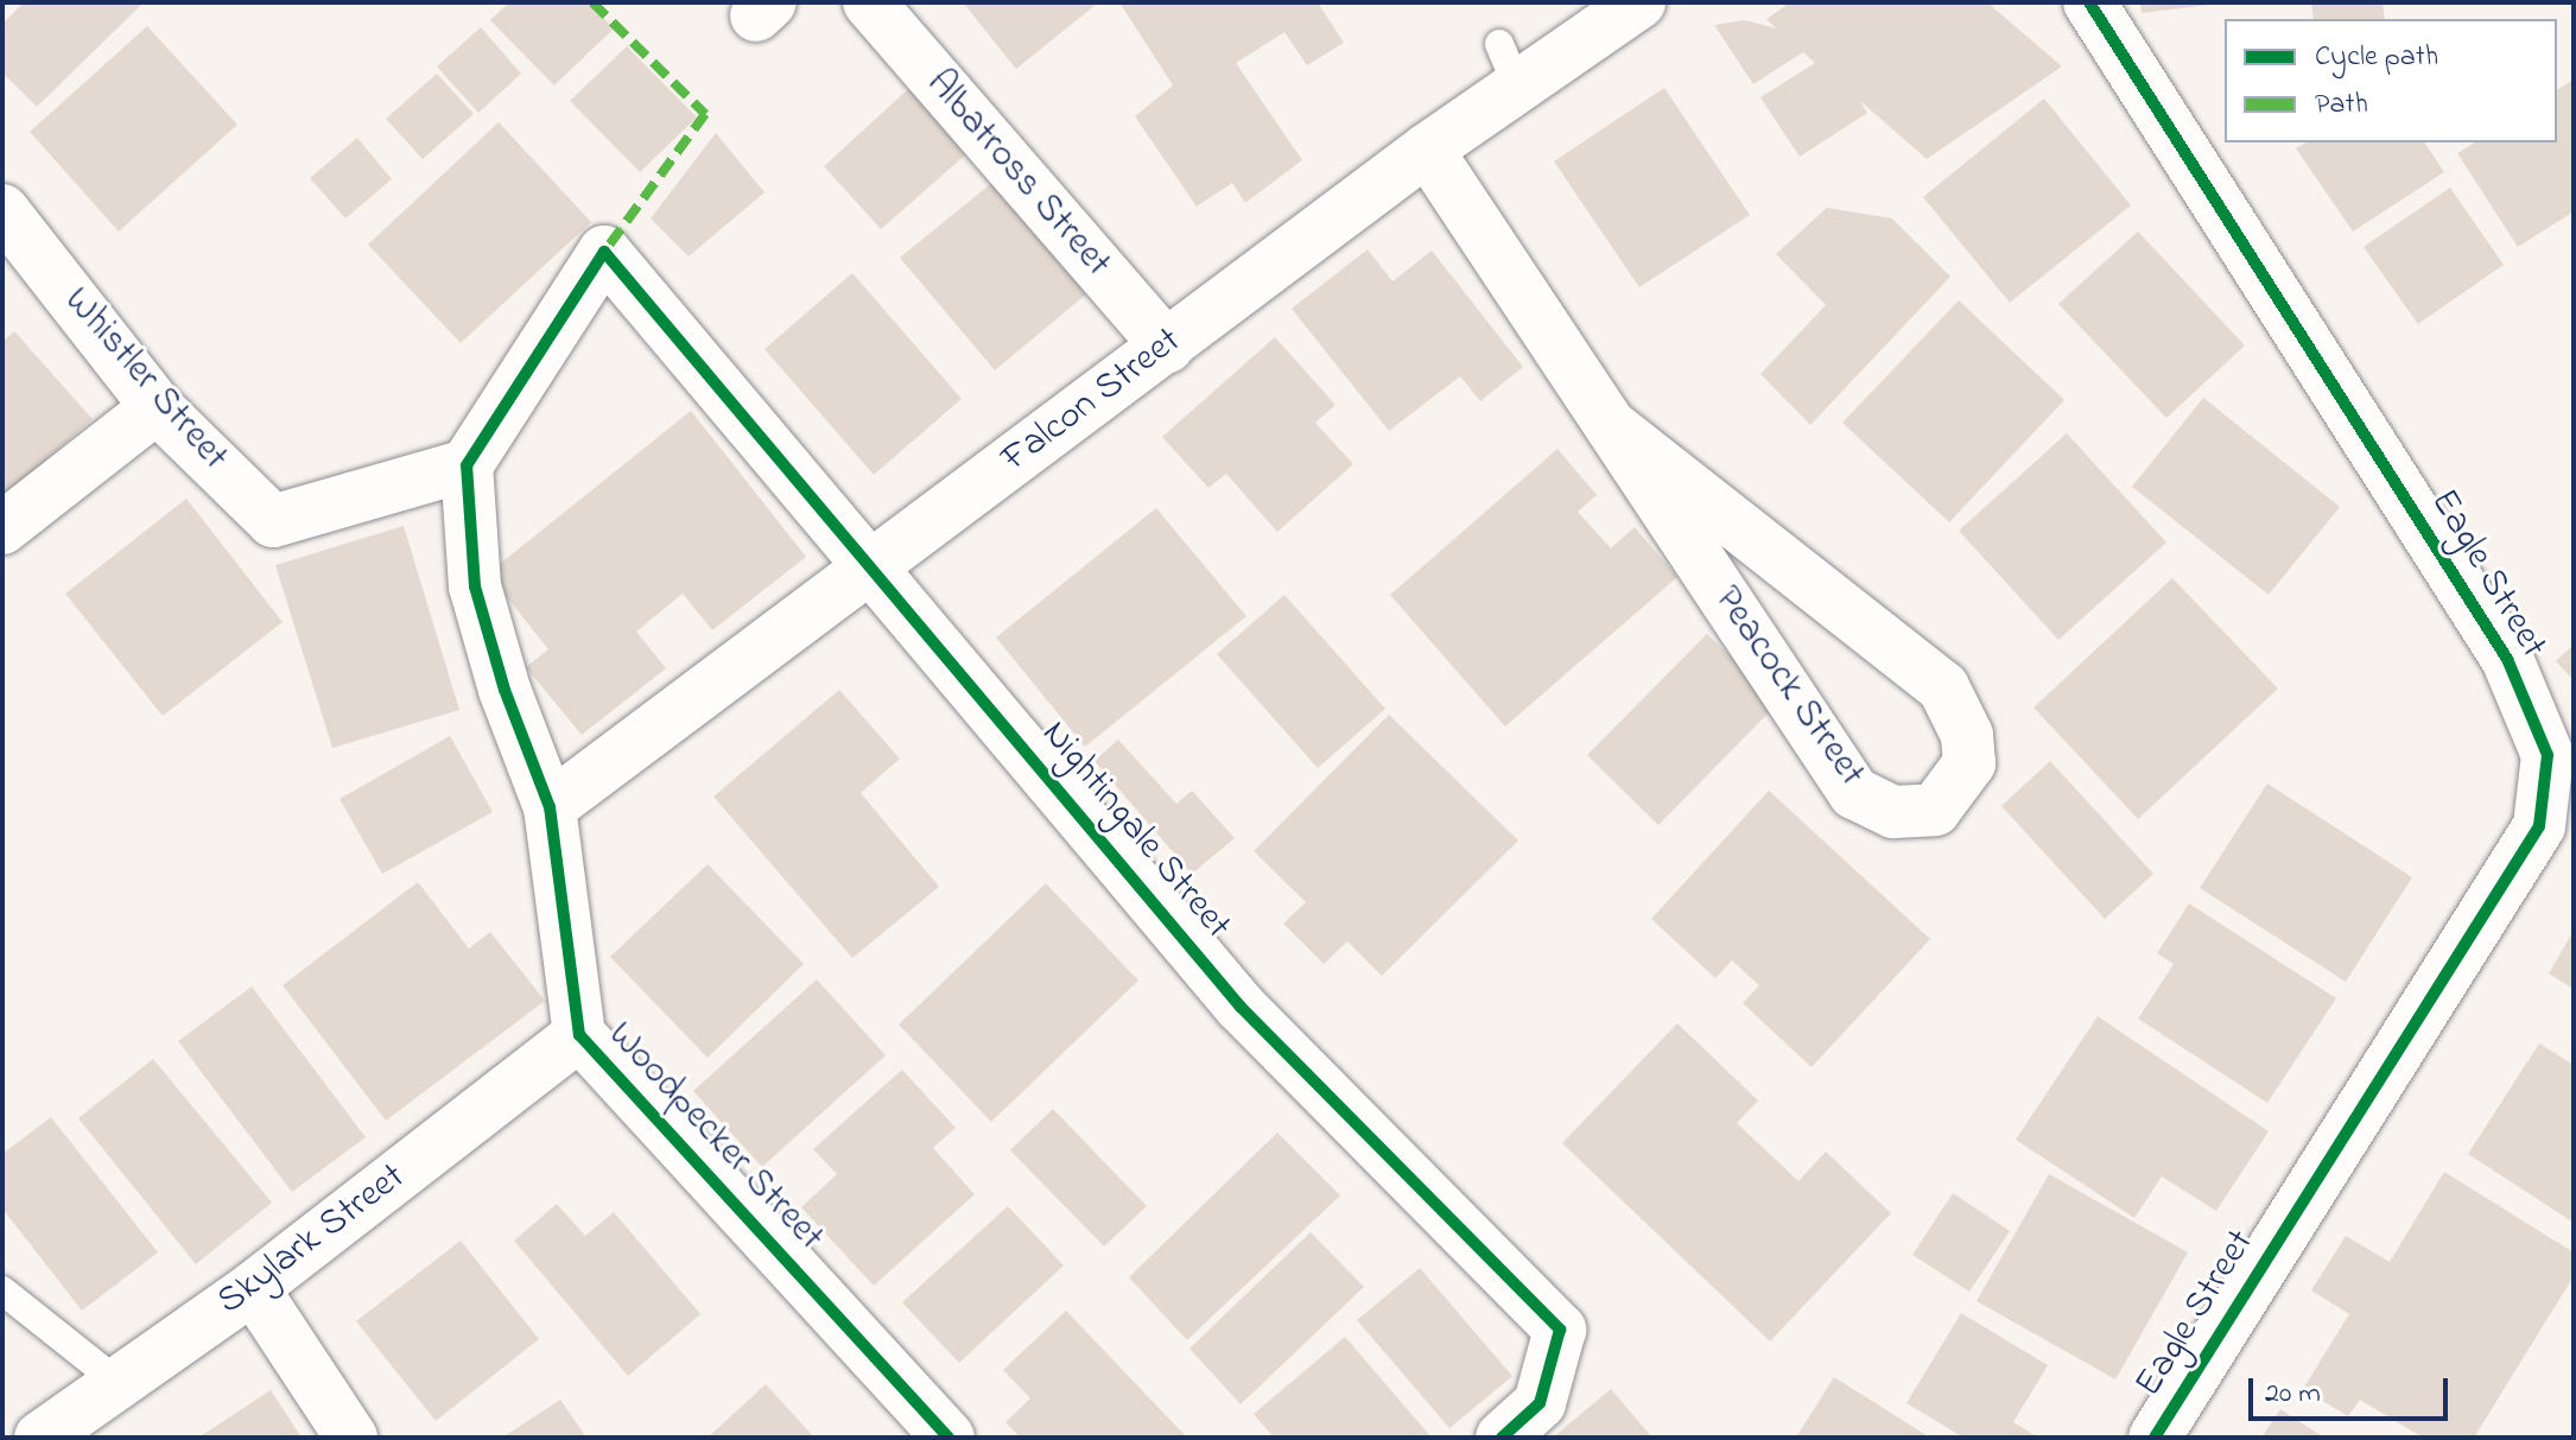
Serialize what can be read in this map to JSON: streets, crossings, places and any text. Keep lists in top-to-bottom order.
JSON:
{
  "streets": {
    "street": [
      "Albatross Street",
      "Whistler Street",
      "Falcon Street",
      "Eagle Street",
      "Peacock Street",
      "Nightingale Street",
      "Woodpecker Street",
      "Skylark Street"
    ]
  },
  "crossings": [
    ["Albatross Street", "Falcon Street"],
    ["Whistler Street", "Nightingale Street"],
    ["Whistler Street", "Woodpecker Street"],
    ["Falcon Street", "Peacock Street"],
    ["Falcon Street", "Nightingale Street"],
    ["Falcon Street", "Woodpecker Street"],
    ["Nightingale Street", "Woodpecker Street"],
    ["Woodpecker Street", "Skylark Street"]
  ],
  "legend": ["Cycle path", "Path"],
  "scale_bar": "20 m"
}
